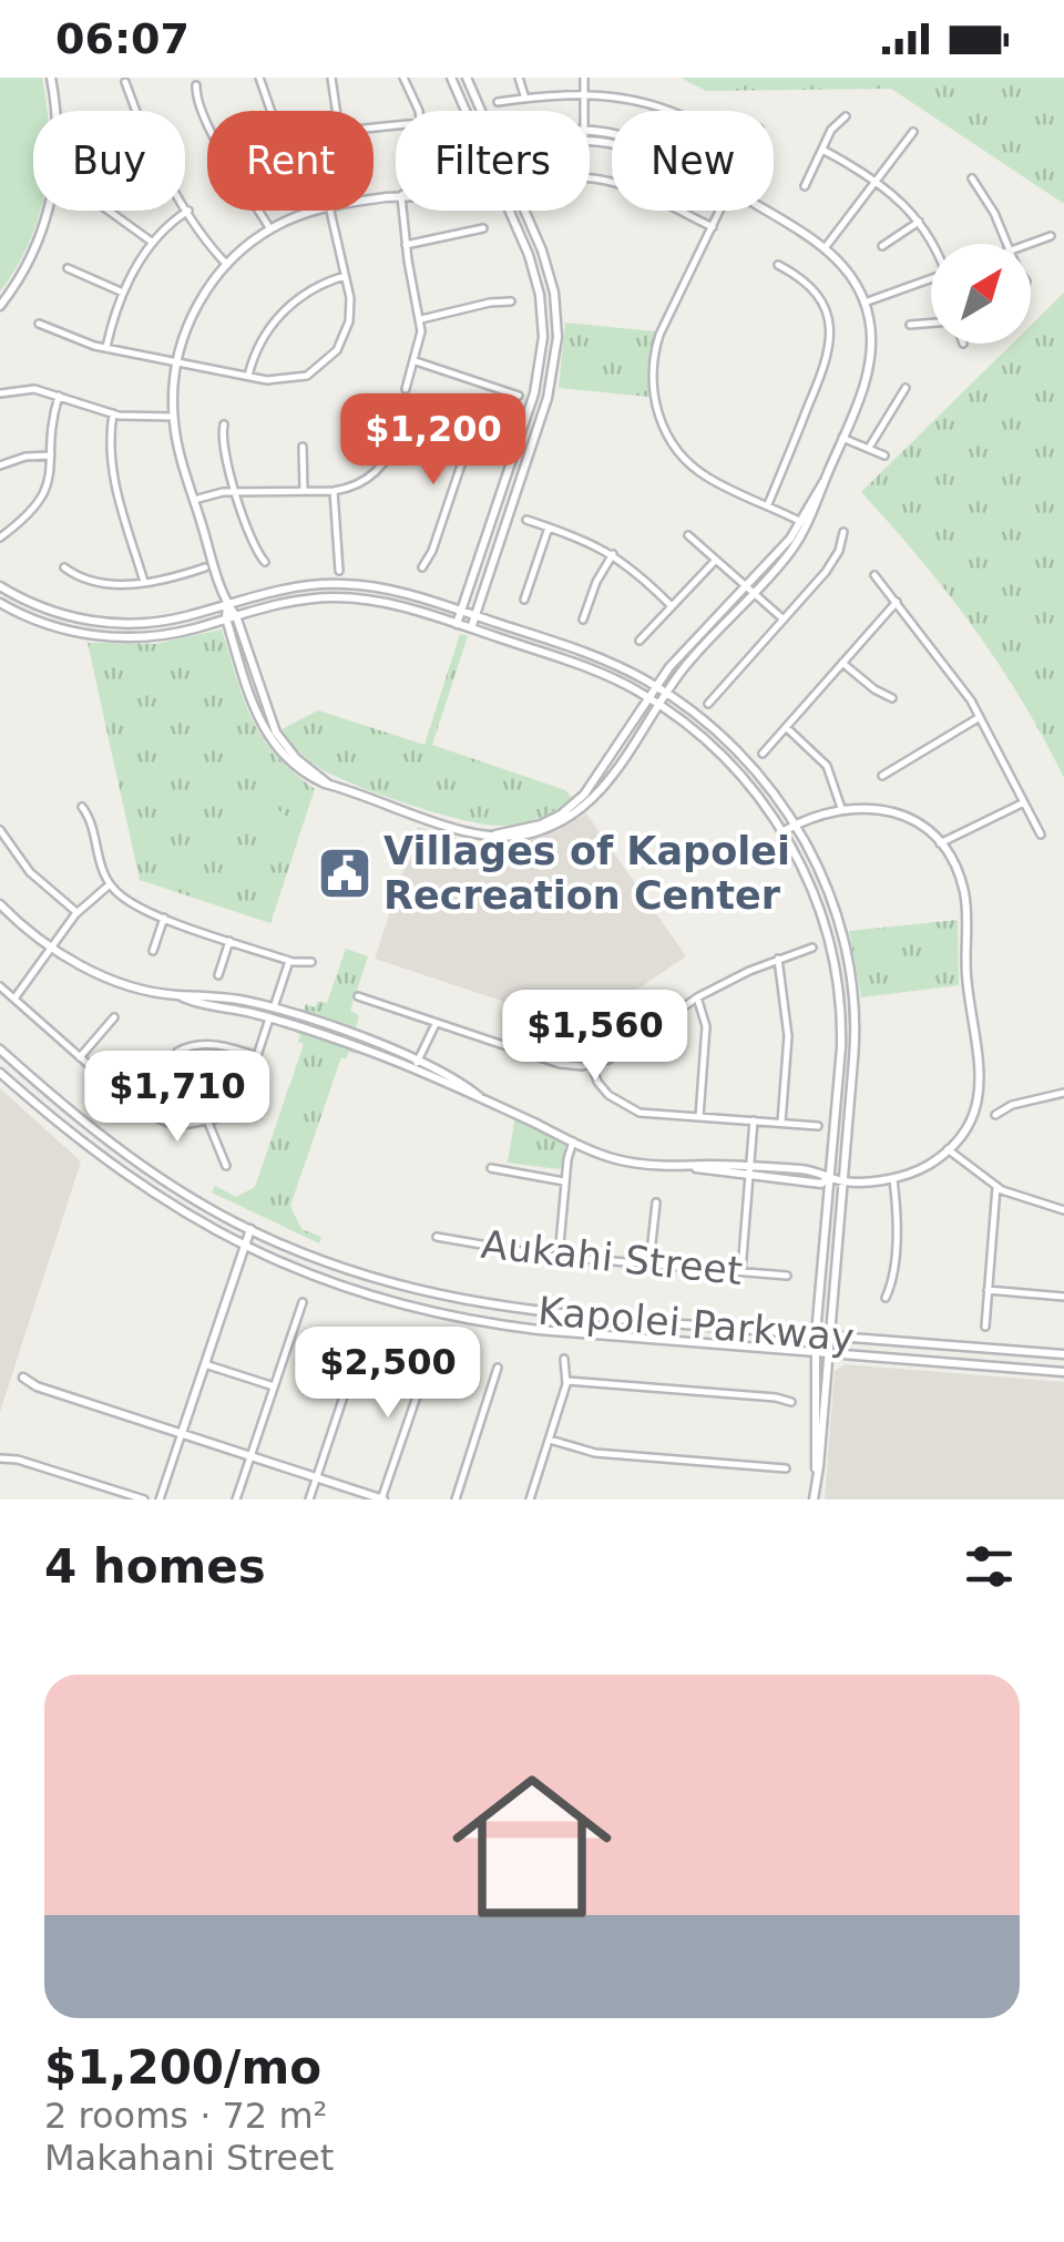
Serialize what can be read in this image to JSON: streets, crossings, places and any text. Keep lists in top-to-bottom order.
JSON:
{
  "streets": {
    "street": ["Aukahi Street", "Kapolei Parkway"]
  },
  "places": {
    "public building": ["Villages of Kapolei Recreation Center"]
  },
  "north": "top right",
  "page": {
    "status": "06:07",
    "chip": [
      "Buy",
      "Rent",
      "Filters",
      "New"
    ],
    "price": [
      "$1,200",
      "$1,560",
      "$1,710",
      "$2,500"
    ],
    "heading": "4 homes",
    "list": [
      {
        "name": "$1,200/mo",
        "note": "2 rooms · 72 m² · Makahani Street"
      }
    ]
  }
}
